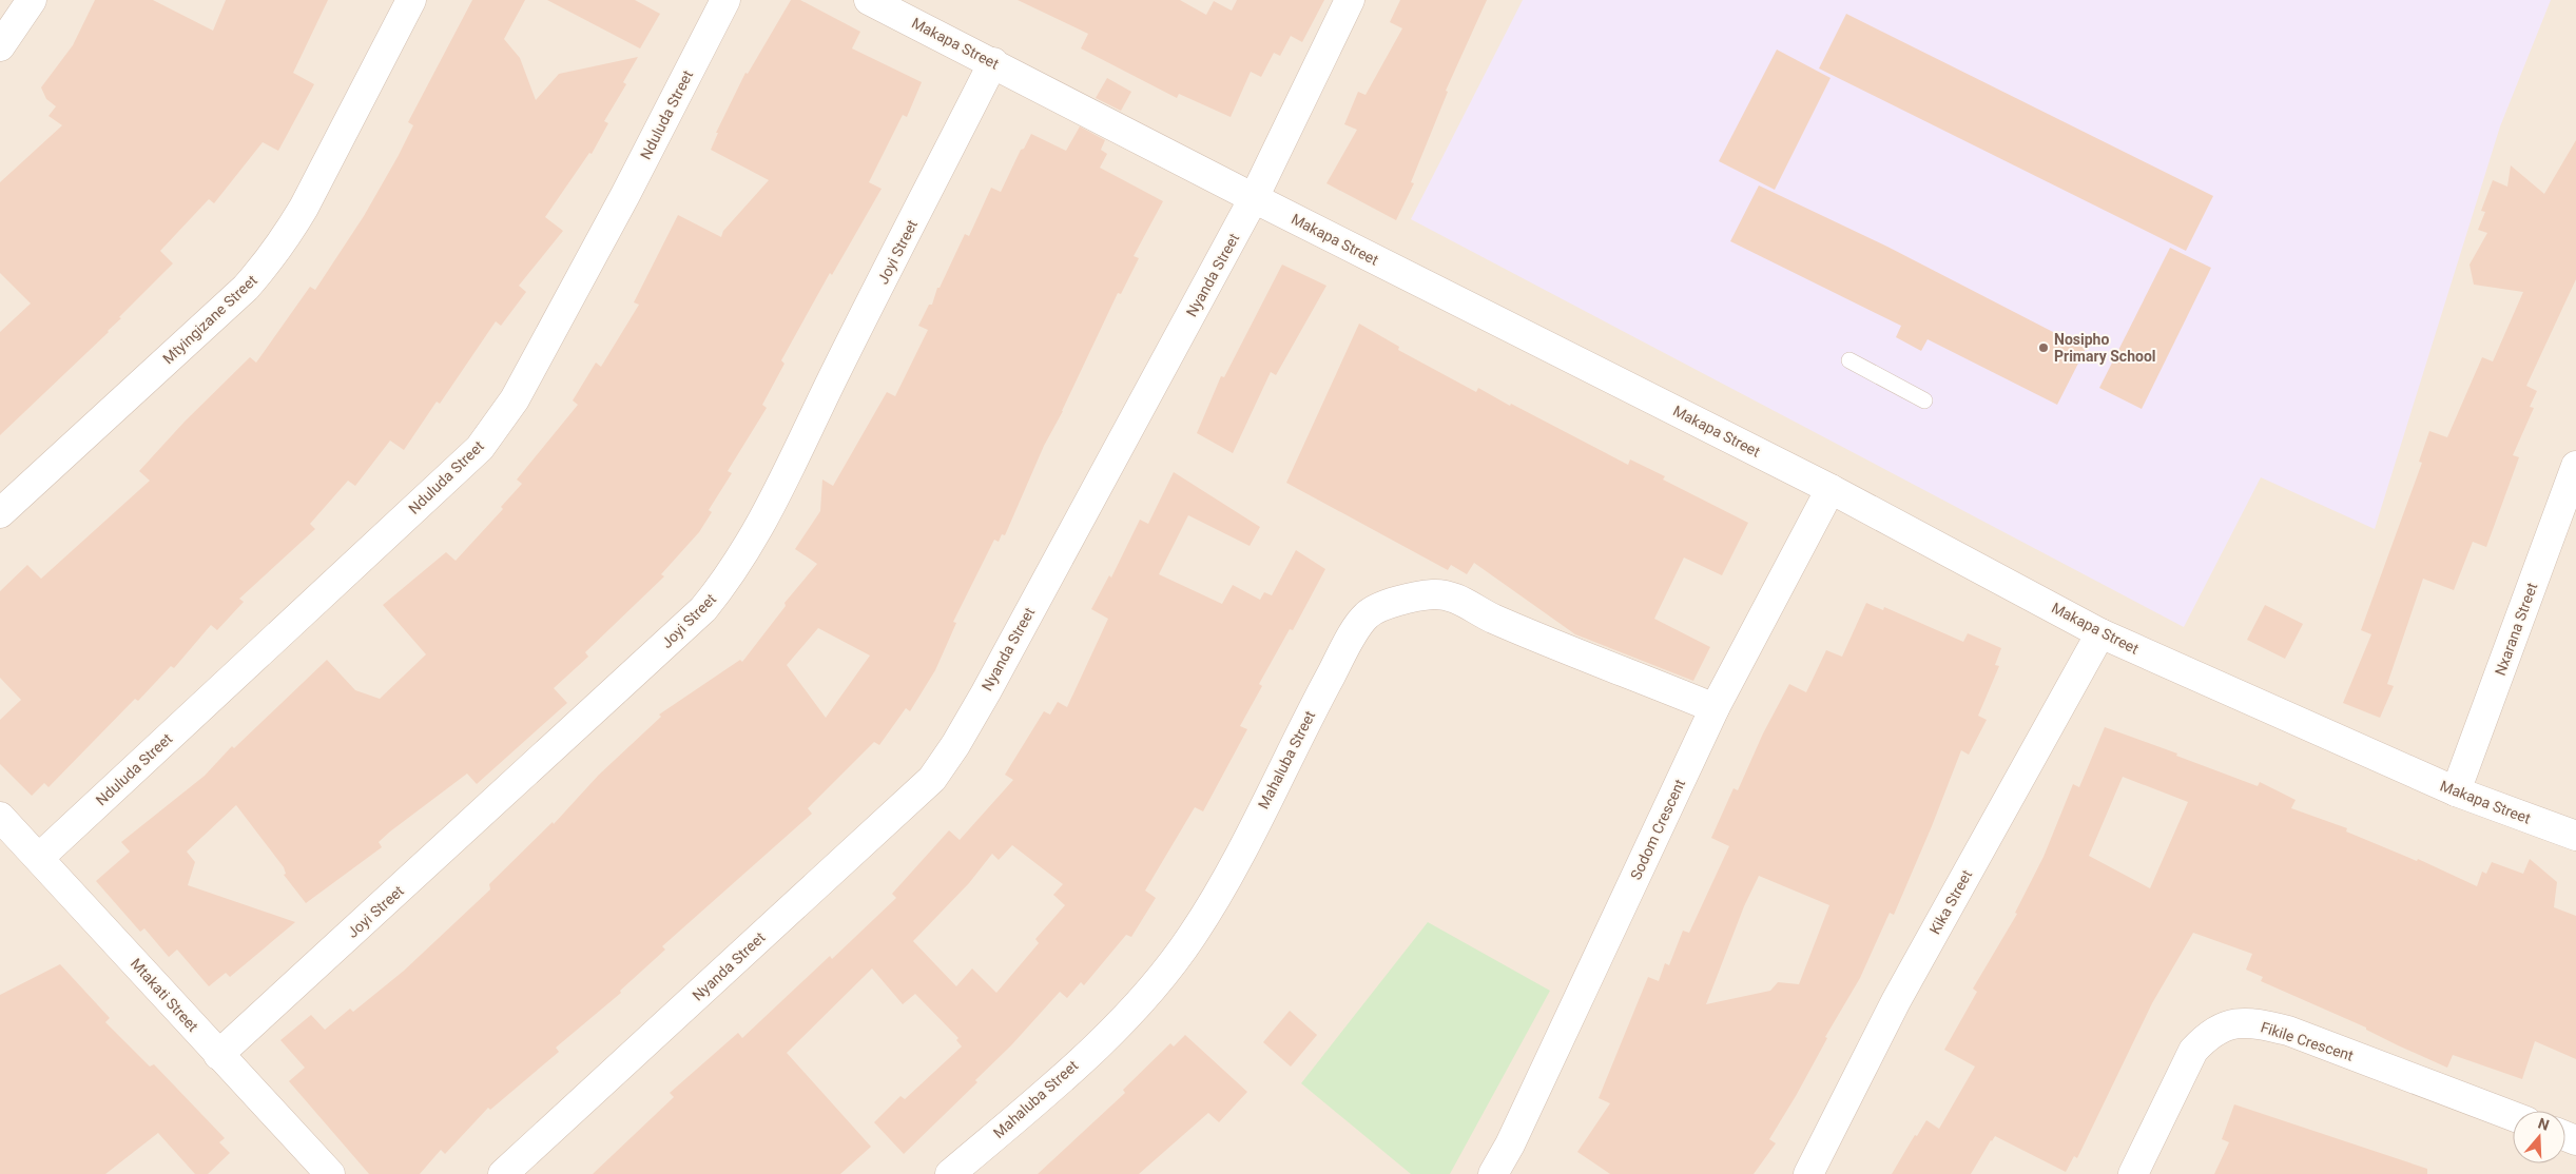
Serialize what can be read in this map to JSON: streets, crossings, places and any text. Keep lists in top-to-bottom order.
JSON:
{
  "streets": {
    "street": [
      "Makapa Street",
      "Nduluda Street",
      "Joyi Street",
      "Nyanda Street",
      "Mtyingizane Street",
      "Nxarana Street",
      "Mahaluba Street",
      "Sodom Crescent",
      "Kika Street",
      "Mtakati Street",
      "Fikile Crescent"
    ]
  },
  "crossings": [
    ["Makapa Street", "Joyi Street"],
    ["Makapa Street", "Nyanda Street"],
    ["Makapa Street", "Nxarana Street"],
    ["Makapa Street", "Sodom Crescent"],
    ["Makapa Street", "Kika Street"],
    ["Nduluda Street", "Mtakati Street"],
    ["Joyi Street", "Mtakati Street"],
    ["Mahaluba Street", "Sodom Crescent"]
  ],
  "places": ["Nosipho Primary School"],
  "north": "top"
}
